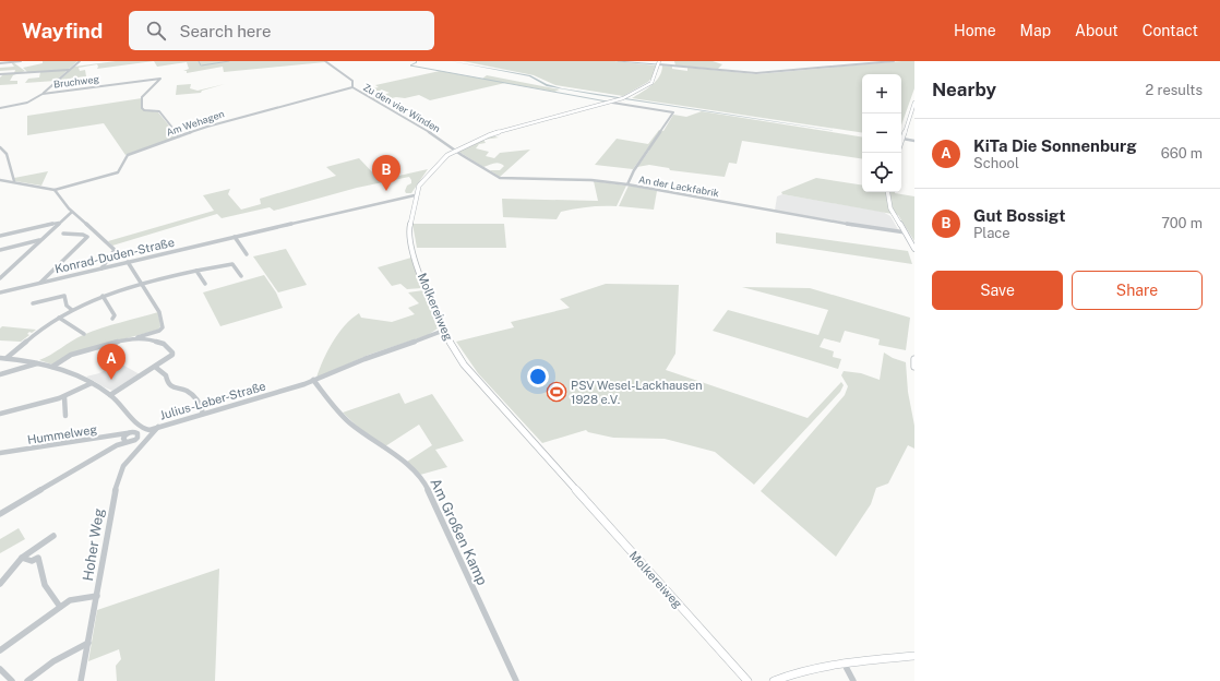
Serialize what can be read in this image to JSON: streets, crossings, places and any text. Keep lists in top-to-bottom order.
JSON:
{
  "streets": {
    "main road": ["Molkereiweg"],
    "street": [
      "Bruchweg",
      "Zu den vier Winden",
      "Am Wehagen",
      "An der Lackfabrik",
      "Konrad-Duden-Straße",
      "Julius-Leber-Straße",
      "Hummelweg",
      "Am Großen Kamp",
      "Hoher Weg"
    ]
  },
  "crossings": [
    ["Bruchweg", "Am Wehagen"],
    ["Zu den vier Winden", "Am Wehagen"],
    ["Zu den vier Winden", "An der Lackfabrik"],
    ["Zu den vier Winden", "Molkereiweg"],
    ["An der Lackfabrik", "Molkereiweg"],
    ["Konrad-Duden-Straße", "Molkereiweg"],
    ["Molkereiweg", "Julius-Leber-Straße"],
    ["Julius-Leber-Straße", "Am Großen Kamp"],
    ["Julius-Leber-Straße", "Hoher Weg"]
  ],
  "places": {
    "sports": ["PSV Wesel-Lackhausen 1928 e.V."]
  },
  "page": {
    "header": "Wayfind",
    "search": "Search here",
    "nav": [
      "Home",
      "Map",
      "About",
      "Contact"
    ],
    "heading": ["Nearby", "2 results"],
    "map_buttons": ["+", "−"],
    "list": [
      {
        "mark": "A",
        "name": "KiTa Die Sonnenburg",
        "note": "School",
        "value": "660 m"
      },
      {
        "mark": "B",
        "name": "Gut Bossigt",
        "note": "Place",
        "value": "700 m"
      }
    ],
    "pins": ["B", "A"],
    "buttons": ["Save", "Share"]
  }
}
